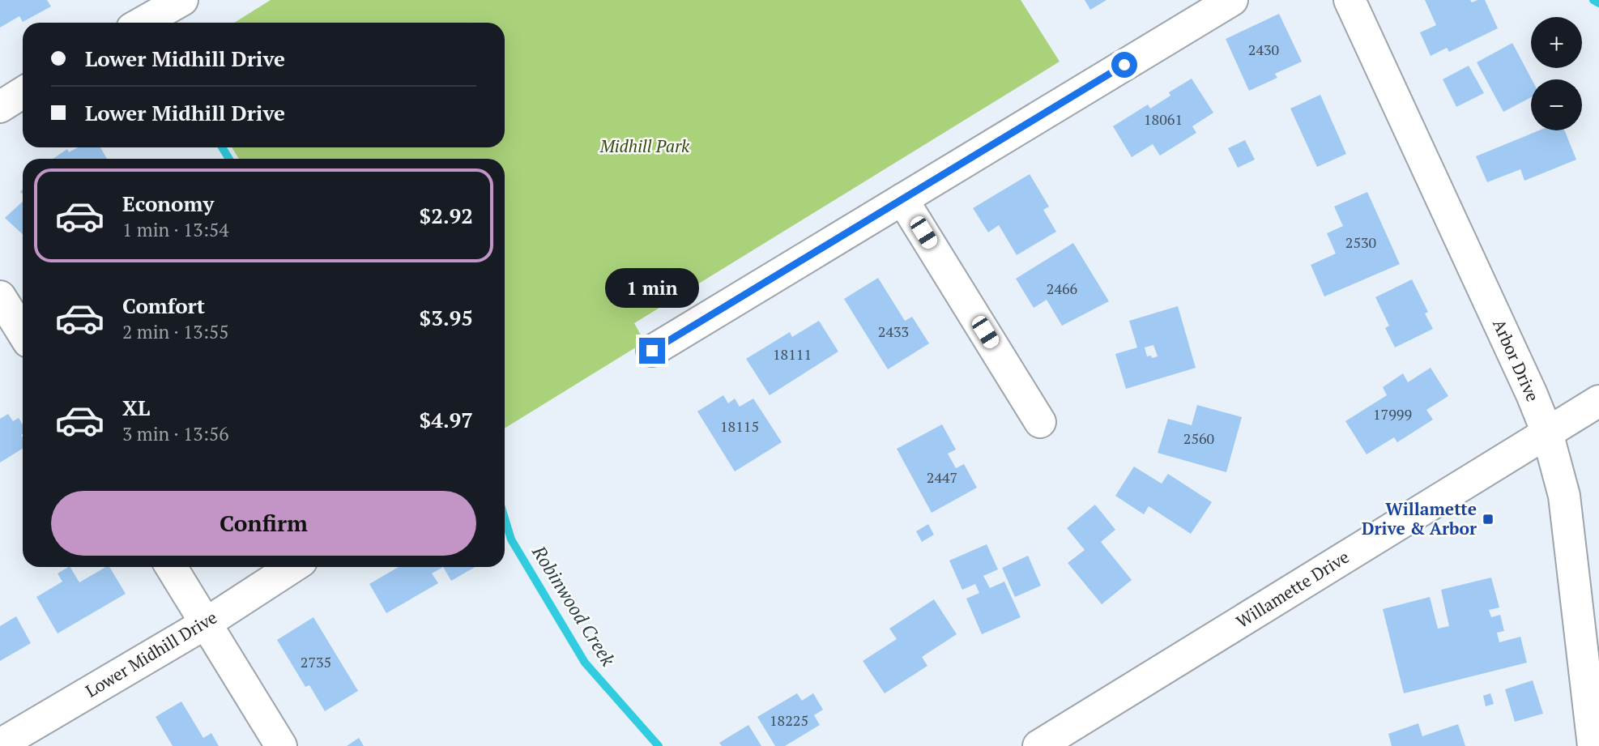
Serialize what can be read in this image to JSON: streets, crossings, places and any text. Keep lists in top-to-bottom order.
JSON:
{
  "streets": {
    "street": ["Arbor Drive", "Willamette Drive", "Lower Midhill Drive"]
  },
  "crossings": [
    ["Arbor Drive", "Willamette Drive"]
  ],
  "water": ["Robinwood Creek"],
  "parks": ["Midhill Park"],
  "places": {
    "transit": ["Willamette Drive & Arbor"]
  },
  "house_numbers": [
    "2430",
    "18061",
    "2530",
    "2466",
    "2433",
    "18111",
    "17999",
    "18115",
    "2560",
    "2447",
    "2735",
    "18225"
  ],
  "page": {
    "map_buttons": ["+", "−"],
    "banner": ["Lower Midhill Drive", "Lower Midhill Drive"],
    "list": [
      {
        "name": "Economy",
        "note": "1 min · 13:54",
        "value": "$2.92"
      },
      {
        "name": "Comfort",
        "note": "2 min · 13:55",
        "value": "$3.95"
      },
      {
        "name": "XL",
        "note": "3 min · 13:56",
        "value": "$4.97"
      }
    ],
    "bubble": "1 min",
    "buttons": "Confirm"
  }
}
